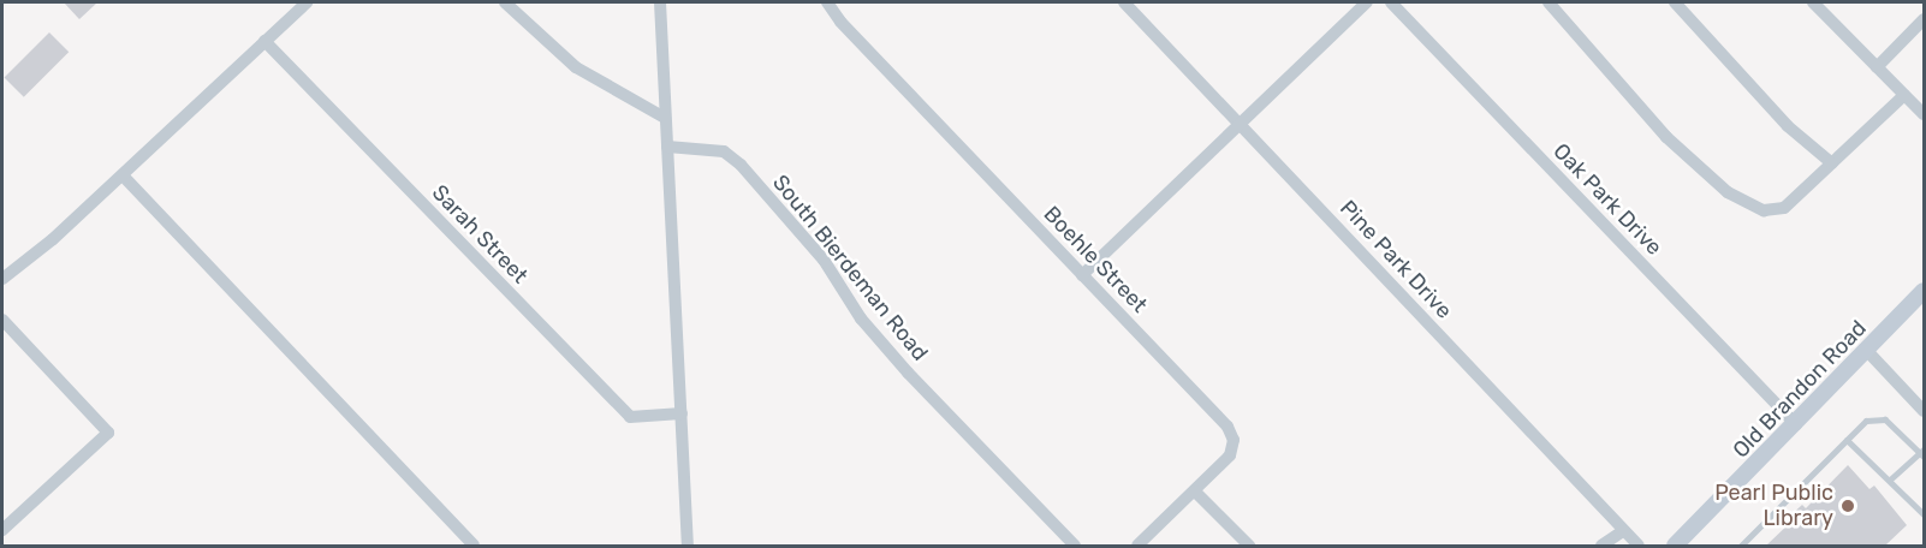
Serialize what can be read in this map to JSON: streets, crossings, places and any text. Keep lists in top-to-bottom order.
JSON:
{
  "streets": {
    "street": [
      "Oak Park Drive",
      "Sarah Street",
      "Boehle Street",
      "Pine Park Drive",
      "South Bierdeman Road",
      "Old Brandon Road"
    ]
  },
  "crossings": [
    ["Oak Park Drive", "Old Brandon Road"]
  ],
  "places": ["Pearl Public Library"]
}
